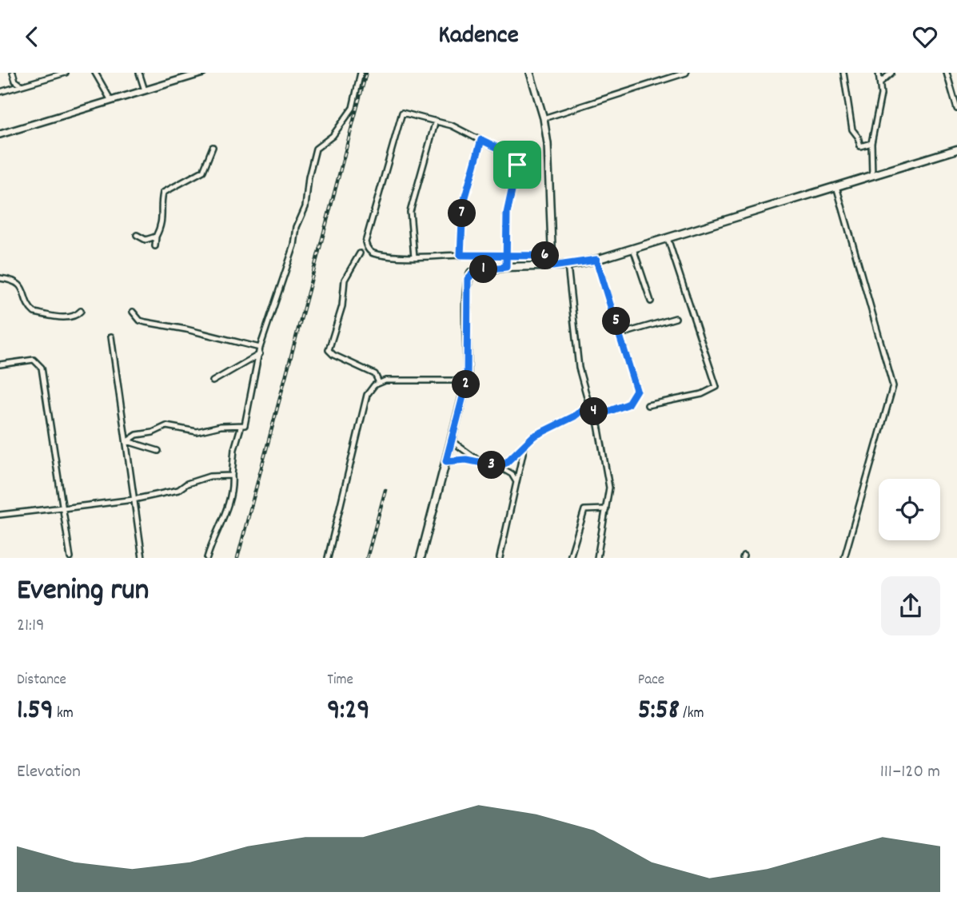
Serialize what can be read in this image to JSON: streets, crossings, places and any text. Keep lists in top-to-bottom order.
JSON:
{
  "page": {
    "header": "Kadence",
    "pins": [
      "7",
      "6",
      "1",
      "5",
      "2",
      "4",
      "3"
    ],
    "heading": ["Evening run", "21:19"],
    "stats": [
      ["Distance", "1.59 km"],
      ["Time", "9:29"],
      ["Pace", "5:58 /km"]
    ],
    "chart": ["Elevation", "111–120 m"]
  }
}
